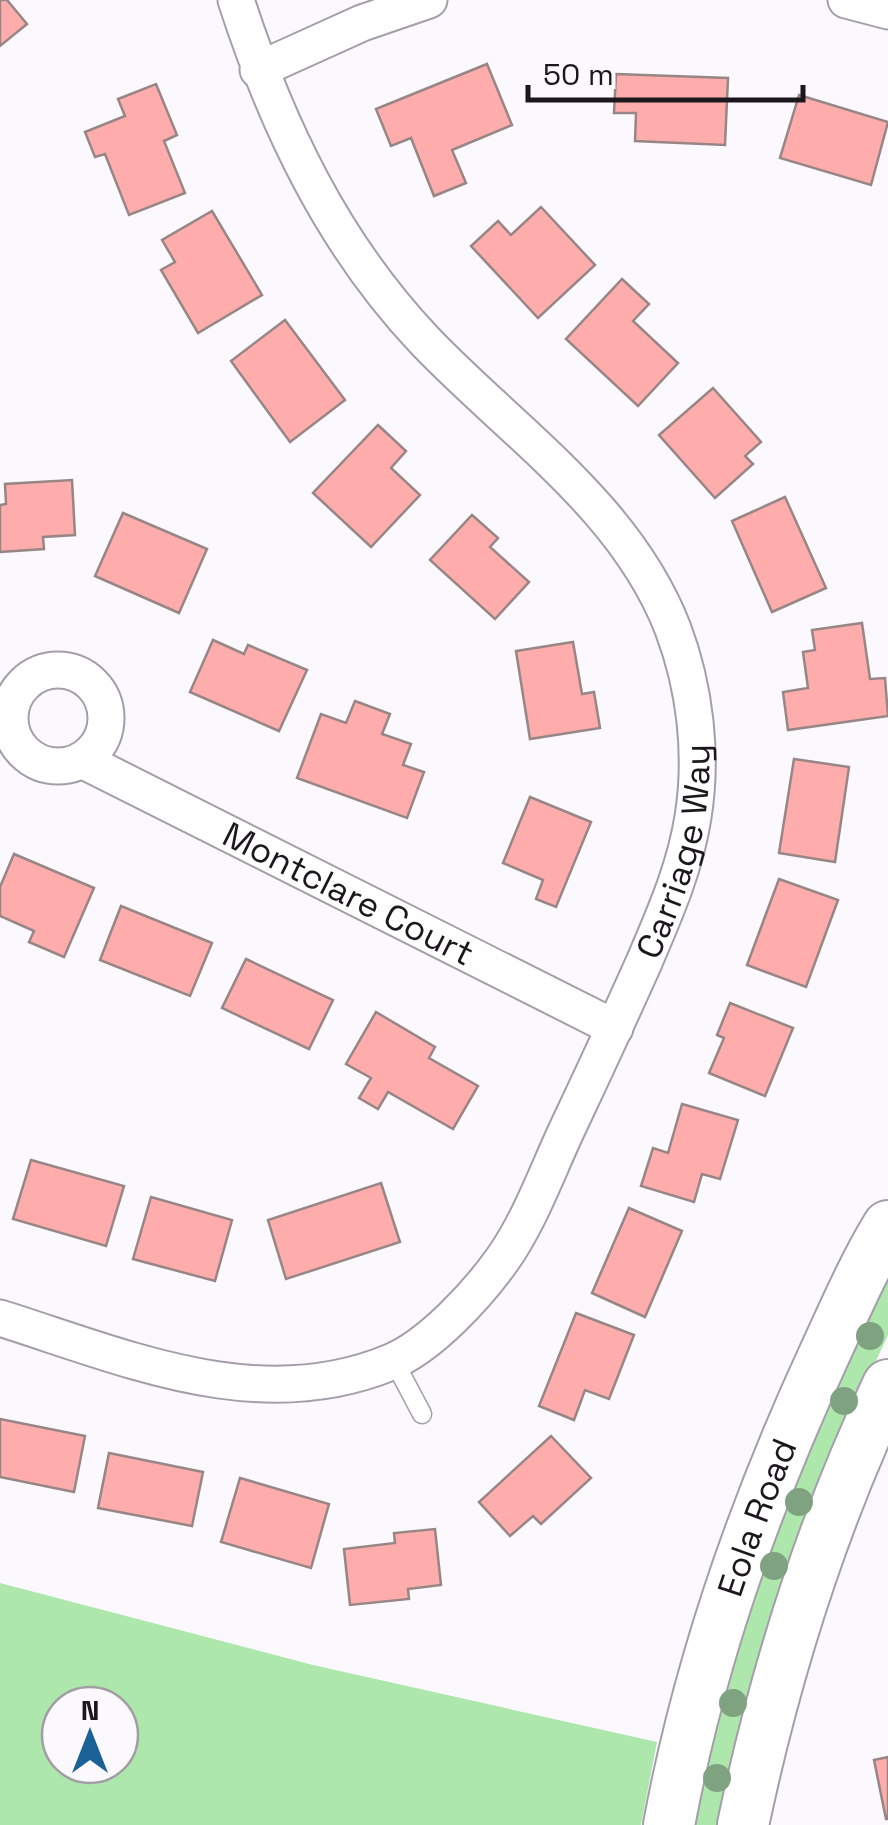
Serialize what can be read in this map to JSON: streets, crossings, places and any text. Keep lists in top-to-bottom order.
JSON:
{
  "streets": {
    "main road": ["Eola Road"],
    "street": ["Carriage Way", "Montclare Court"]
  },
  "crossings": [
    ["Carriage Way", "Montclare Court"]
  ],
  "scale_bar": "50 m",
  "north": "top"
}
